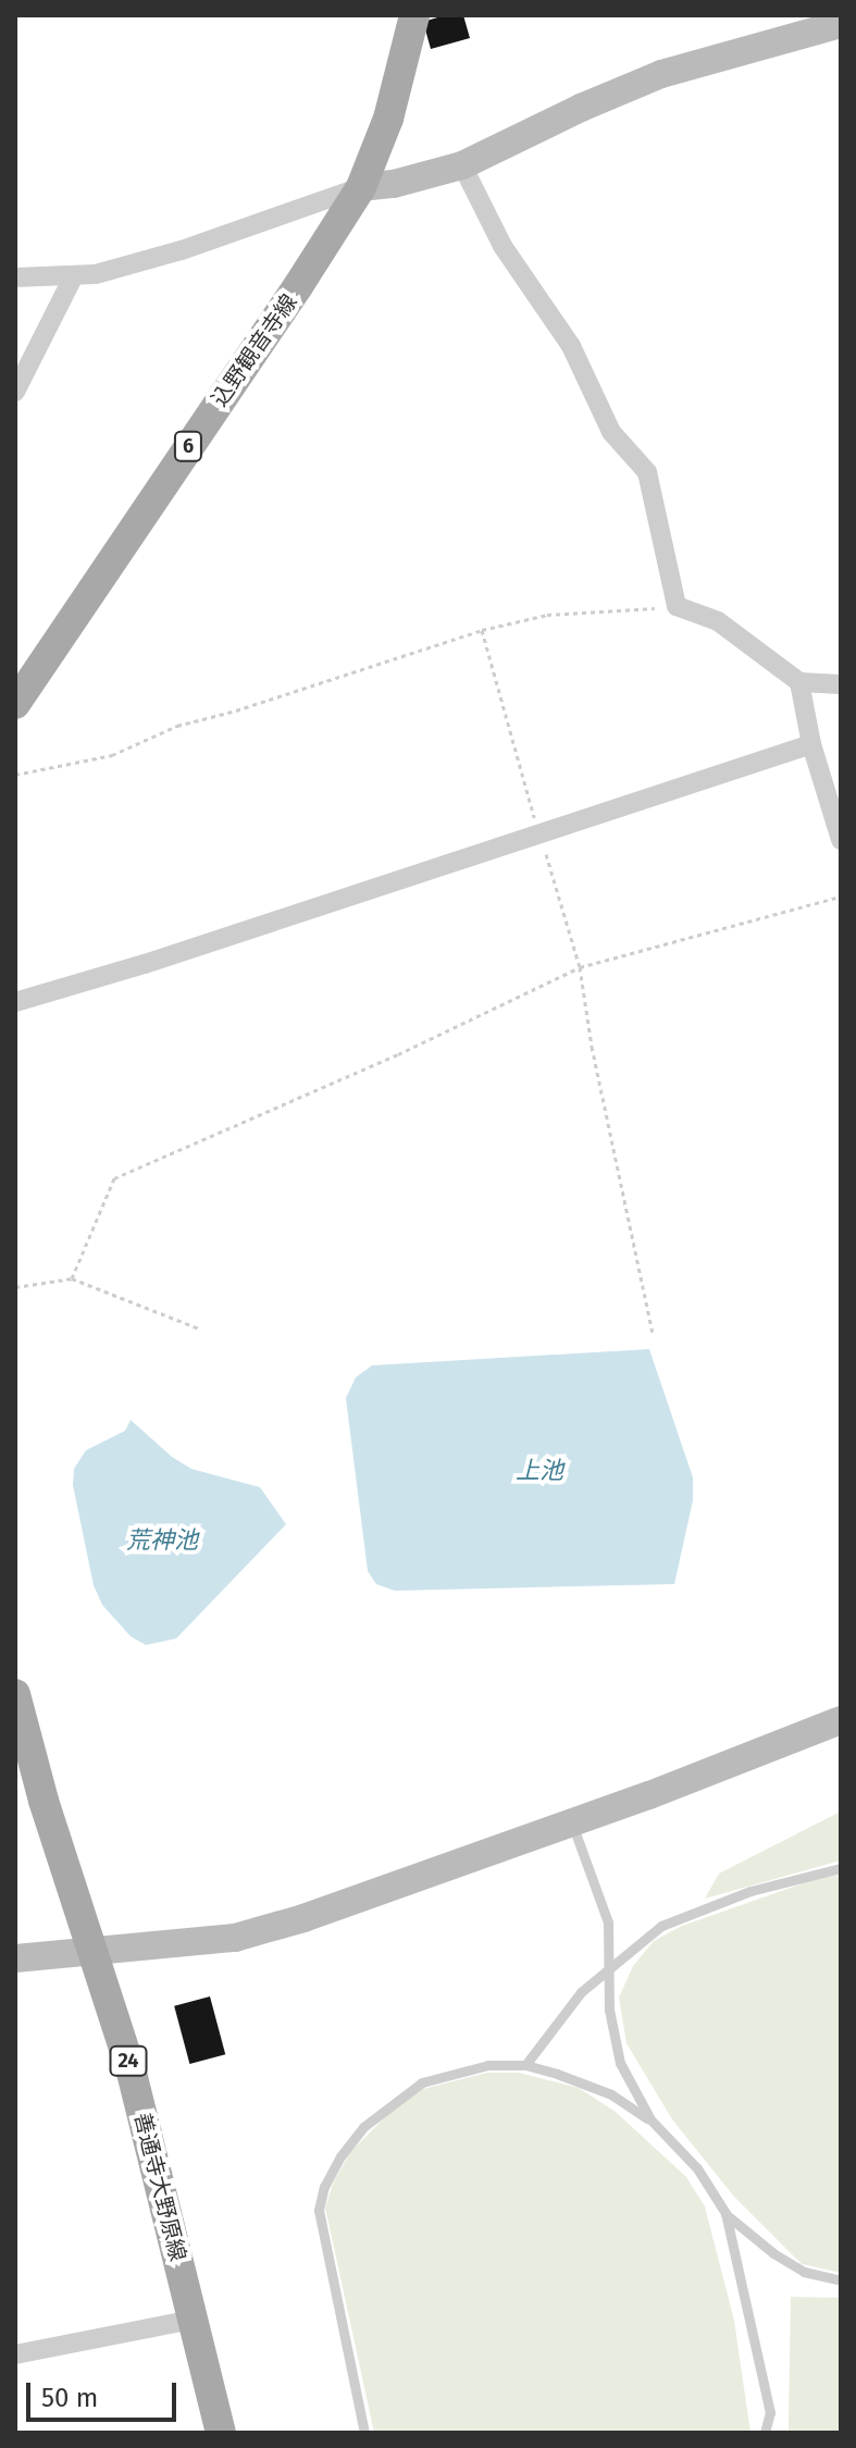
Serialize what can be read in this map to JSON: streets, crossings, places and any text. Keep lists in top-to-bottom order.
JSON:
{
  "streets": {
    "main road": [
      "込野観音寺線",
      "6",
      "24",
      "善通寺大野原線"
    ]
  },
  "water": ["上池", "荒神池"],
  "scale_bar": "50 m"
}
